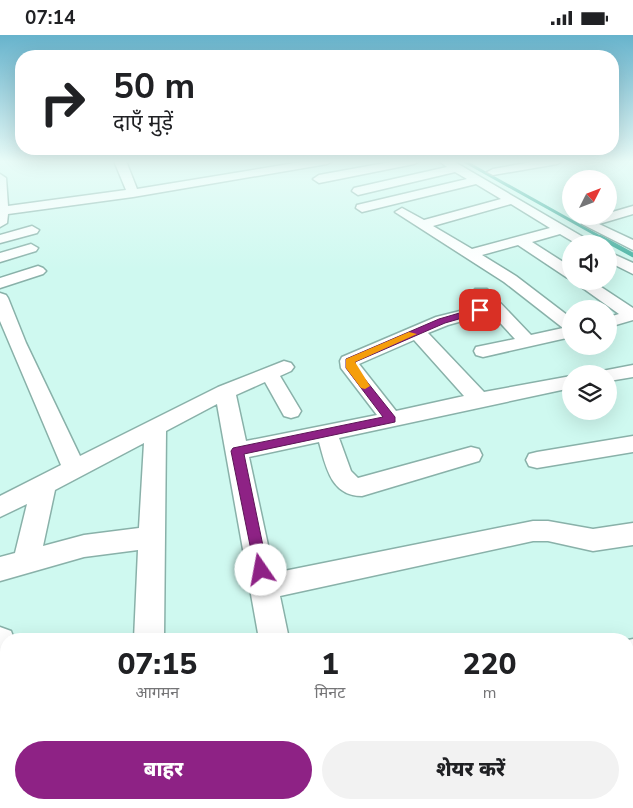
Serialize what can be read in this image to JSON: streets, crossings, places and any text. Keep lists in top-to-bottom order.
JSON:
{
  "north": "top right",
  "page": {
    "status": "07:14",
    "turn": ["50 m", "दाएँ मुड़ें"],
    "eta": [
      "07:15",
      "आगमन",
      "1",
      "मिनट",
      "220",
      "m"
    ],
    "buttons": ["बाहर", "शेयर करें"]
  }
}
